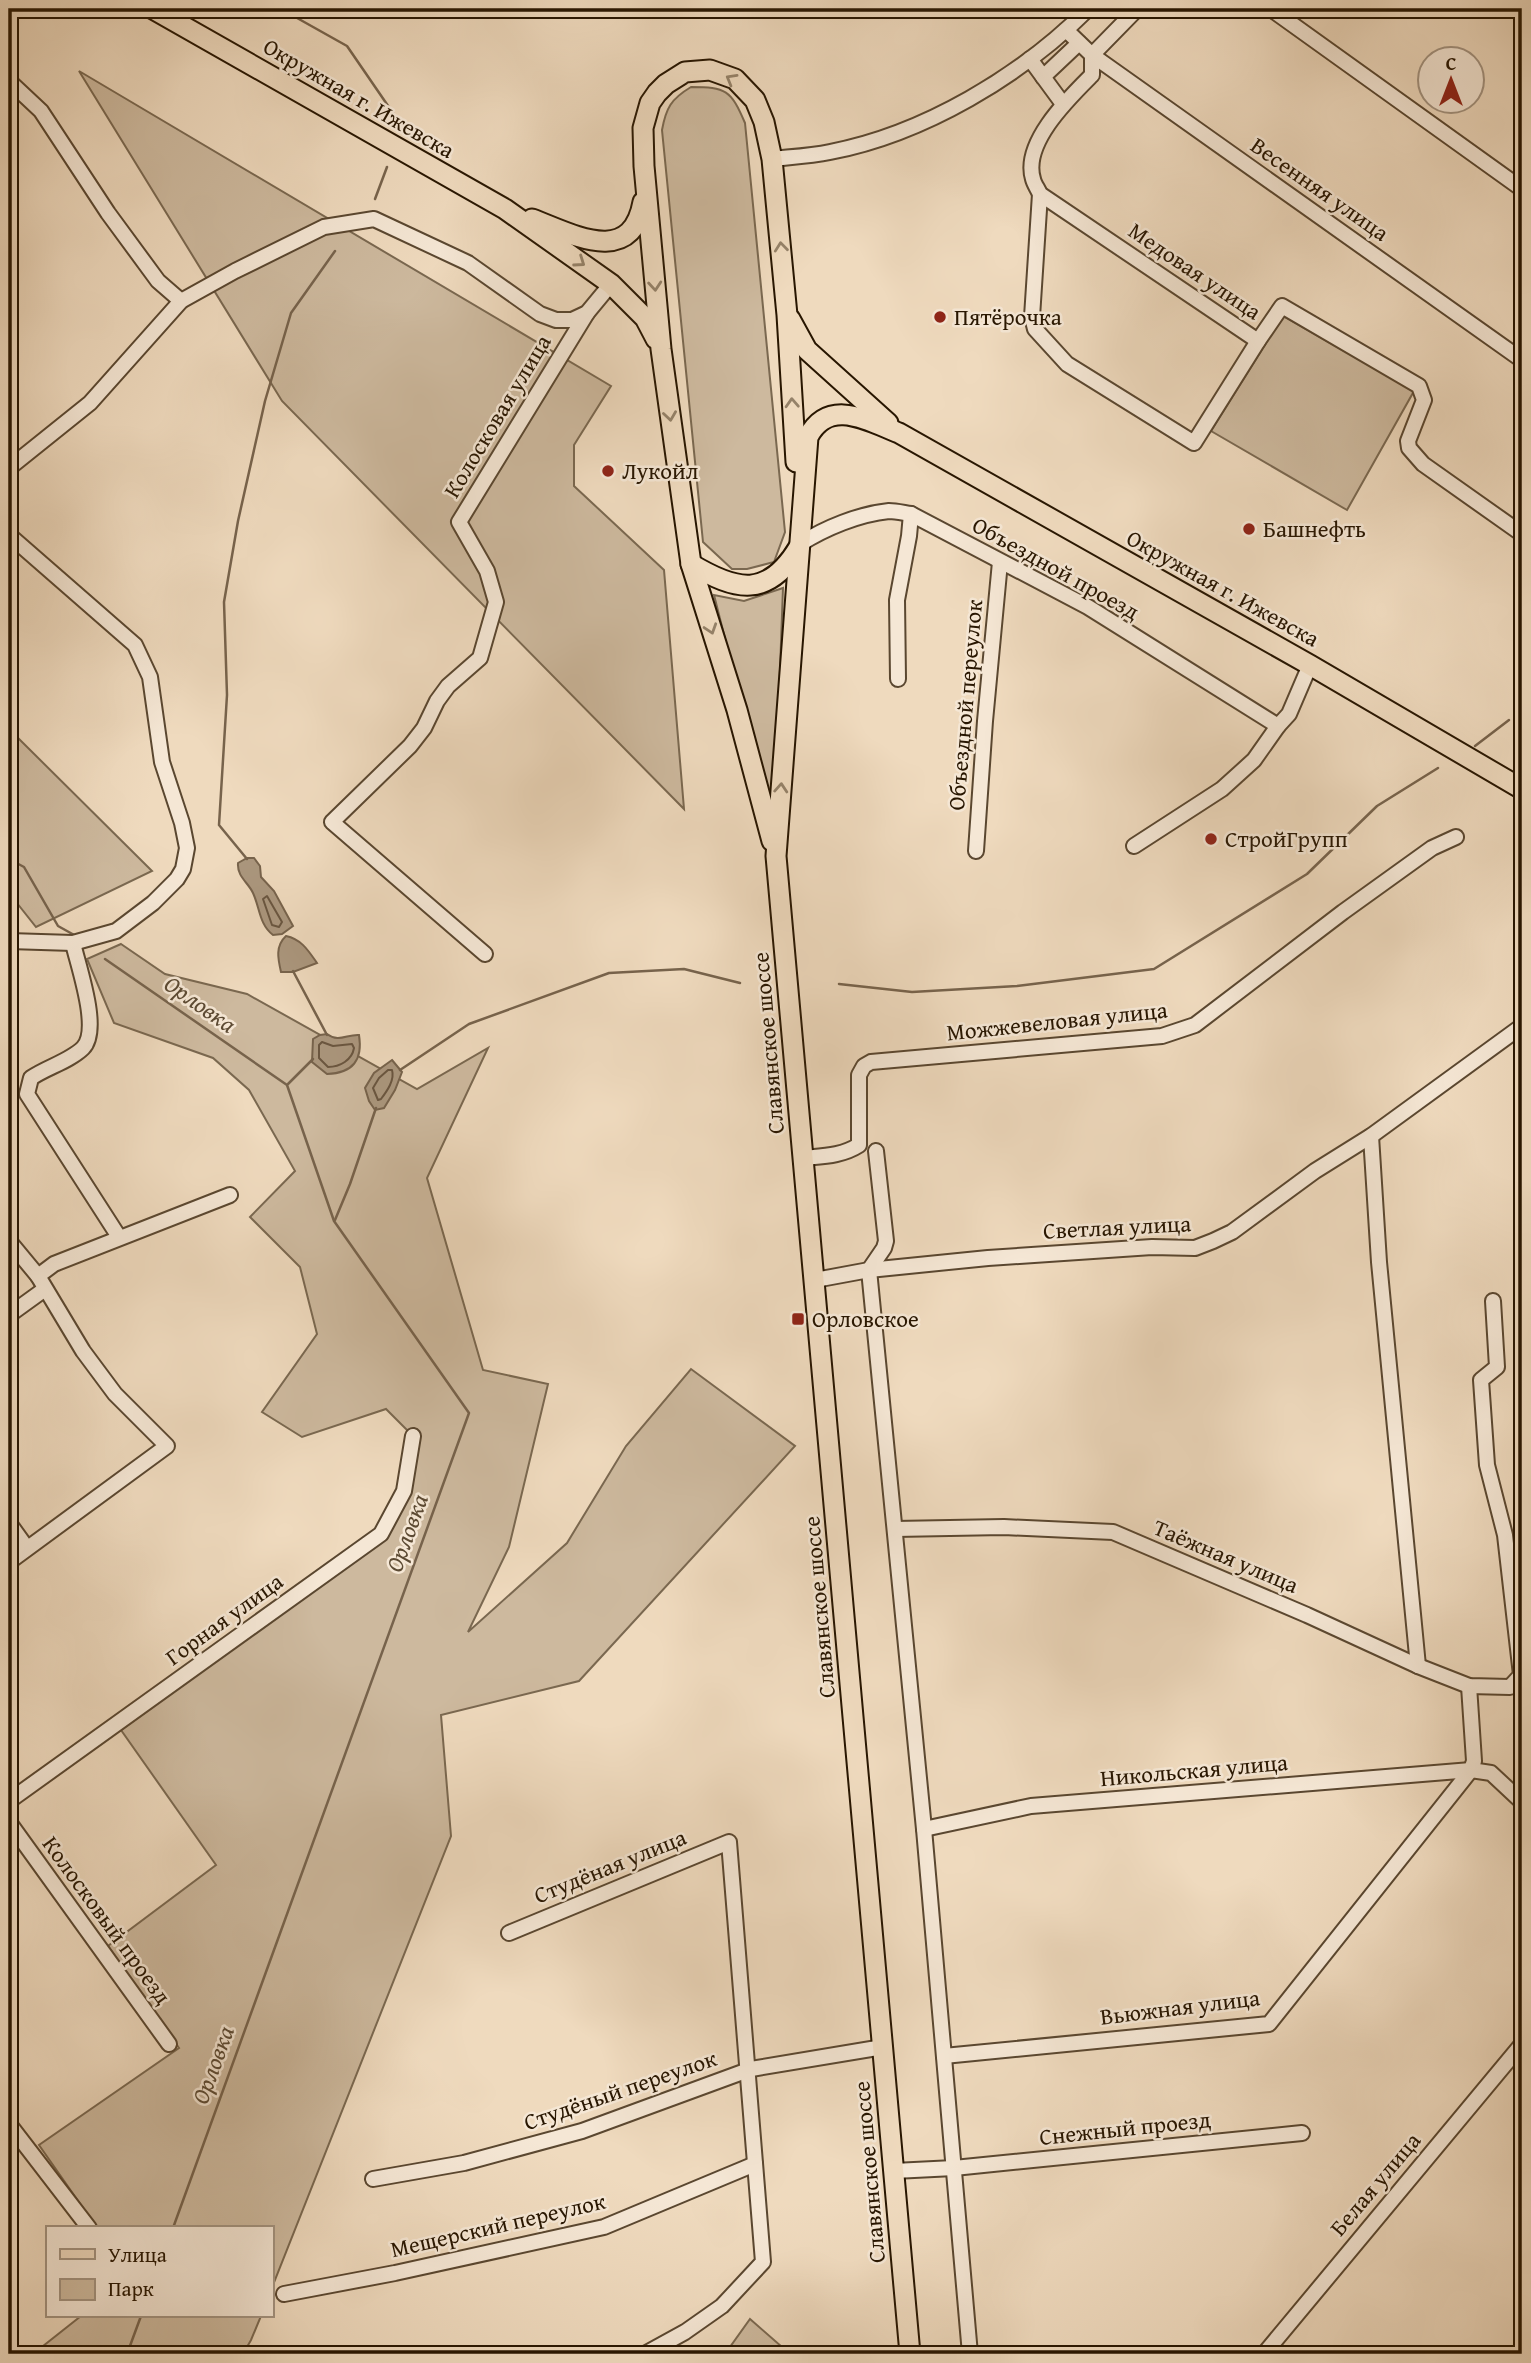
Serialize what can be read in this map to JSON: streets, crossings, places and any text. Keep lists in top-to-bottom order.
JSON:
{
  "streets": {
    "main road": ["Окружная г. Ижевска", "Славянское шоссе"],
    "street": [
      "Весенняя улица",
      "Медовая улица",
      "Колосковая улица",
      "Объездной проезд",
      "Объездной переулок",
      "Можжевеловая улица",
      "Светлая улица",
      "Таёжная улица",
      "Горная улица",
      "Никольская улица",
      "Студёная улица",
      "Колосковый проезд",
      "Вьюжная улица",
      "Студёный переулок",
      "Снежный проезд",
      "Белая улица",
      "Мещерский переулок"
    ]
  },
  "crossings": [
    ["Окружная г. Ижевска", "Колосковая улица"],
    ["Окружная г. Ижевска", "Объездной проезд"],
    ["Окружная г. Ижевска", "Славянское шоссе"],
    ["Объездной проезд", "Объездной переулок"],
    ["Объездной проезд", "Славянское шоссе"],
    ["Можжевеловая улица", "Славянское шоссе"],
    ["Славянское шоссе", "Светлая улица"],
    ["Славянское шоссе", "Студёный переулок"],
    ["Славянское шоссе", "Снежный проезд"],
    ["Никольская улица", "Вьюжная улица"],
    ["Студёная улица", "Студёный переулок"]
  ],
  "water": ["Орловка"],
  "places": {
    "other": [
      "Пятёрочка",
      "Лукойл",
      "Башнефть",
      "СтройГрупп"
    ],
    "transit": ["Орловское"]
  },
  "legend": ["Улица", "Парк"],
  "north": "top"
}
